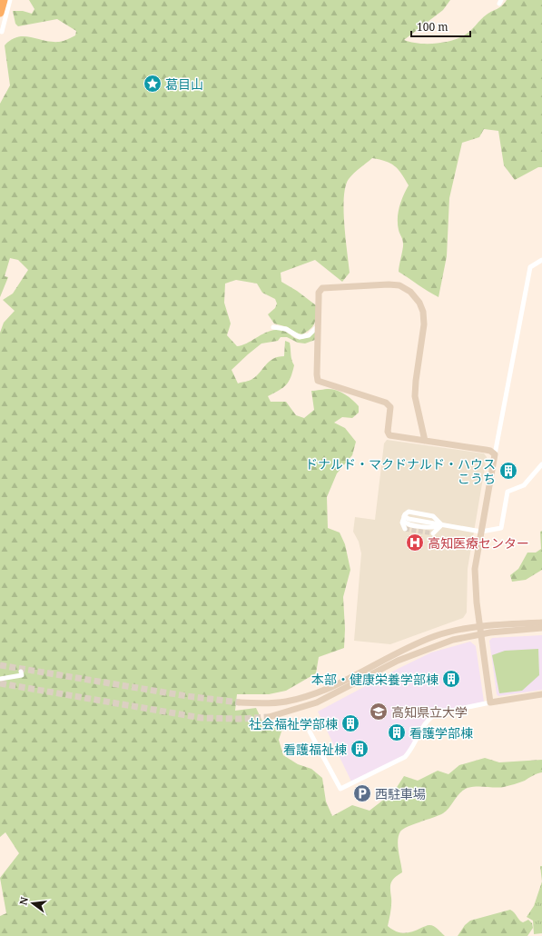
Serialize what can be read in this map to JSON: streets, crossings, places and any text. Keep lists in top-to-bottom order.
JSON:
{
  "places": {
    "place": ["葛目山"],
    "building": [
      "ドナルド・マクドナルド・ハウス こうち",
      "本部・健康栄養学部棟",
      "社会福祉学部棟",
      "看護学部棟",
      "看護福祉棟"
    ],
    "hospital": ["高知医療センター"],
    "school or university": ["高知県立大学"],
    "parking": ["西駐車場"]
  },
  "scale_bar": "100 m",
  "north": "left"
}
